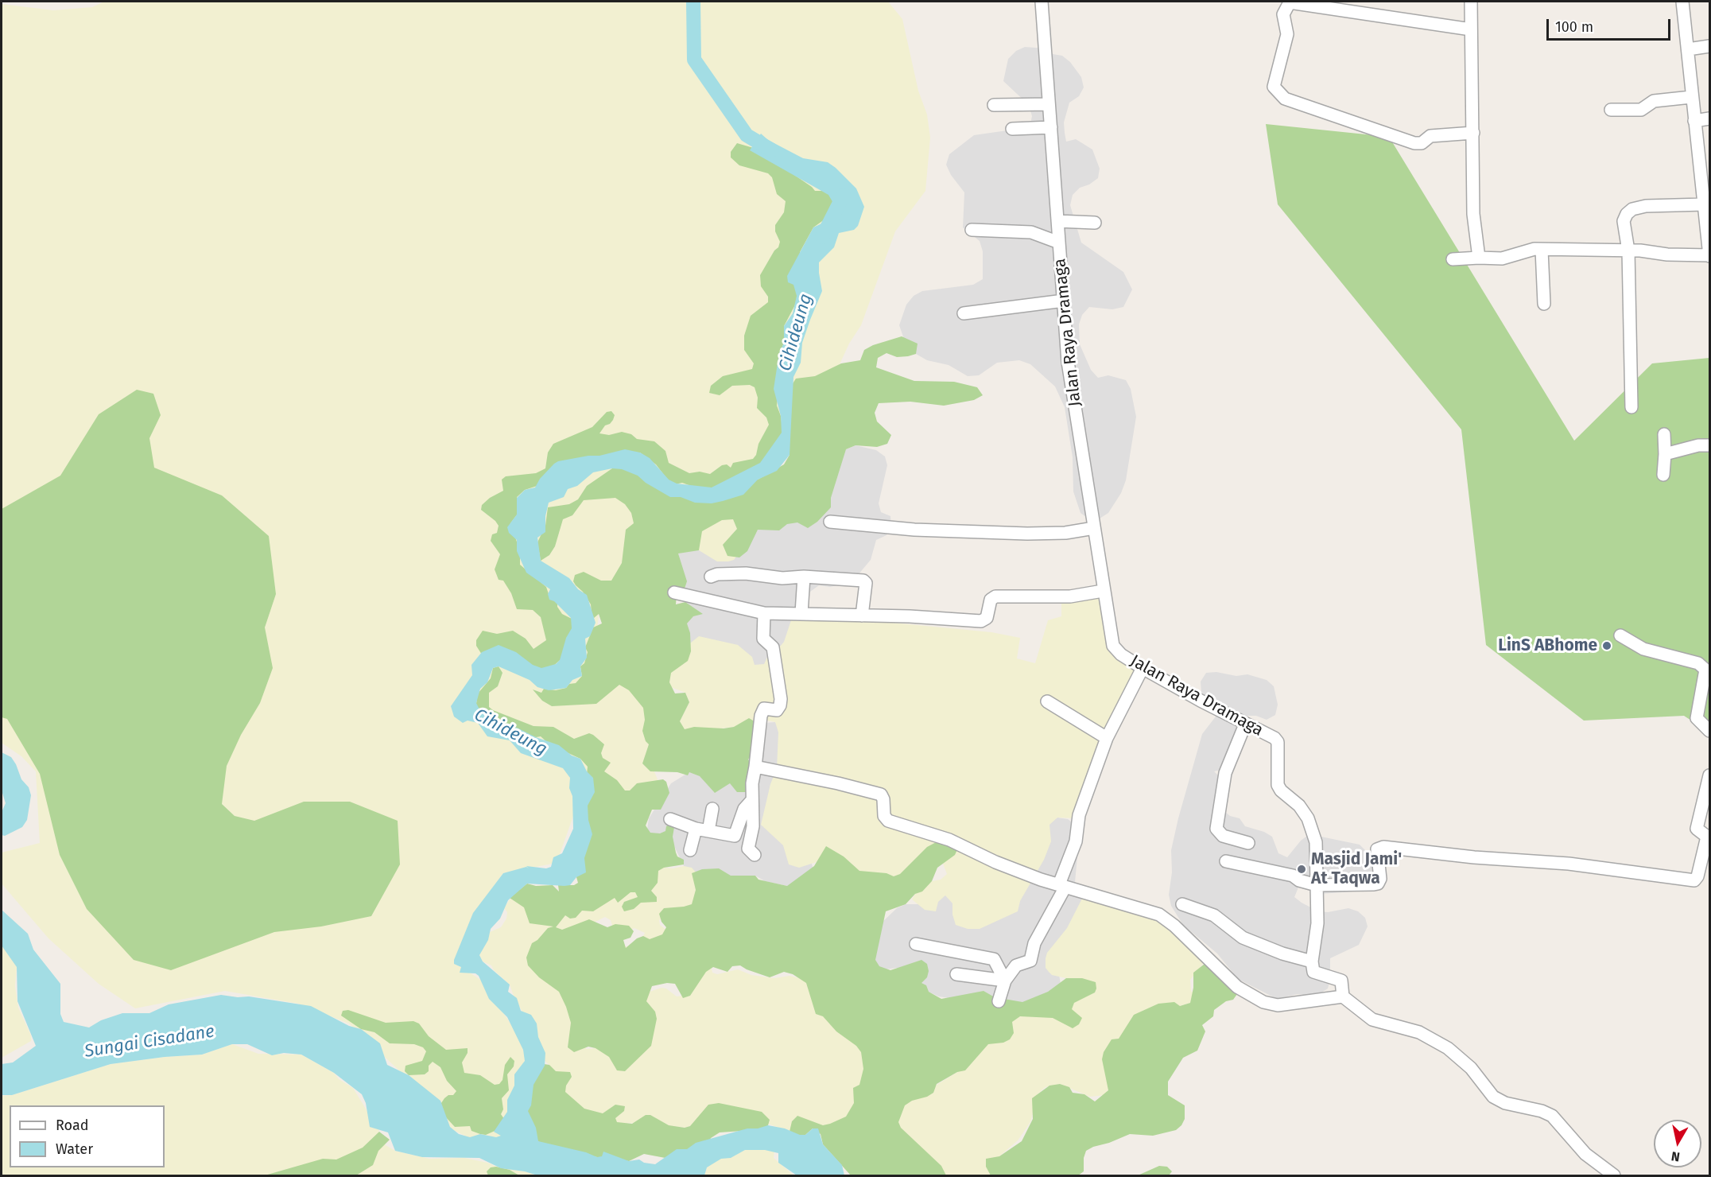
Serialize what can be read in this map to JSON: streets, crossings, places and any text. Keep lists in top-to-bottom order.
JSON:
{
  "streets": {
    "street": ["Jalan Raya Dramaga"]
  },
  "water": ["Cihideung", "Sungai Cisadane"],
  "places": ["LinS ABhome", "Masjid Jami' At Taqwa"],
  "legend": ["Road", "Water"],
  "scale_bar": "100 m",
  "north": "bottom"
}
